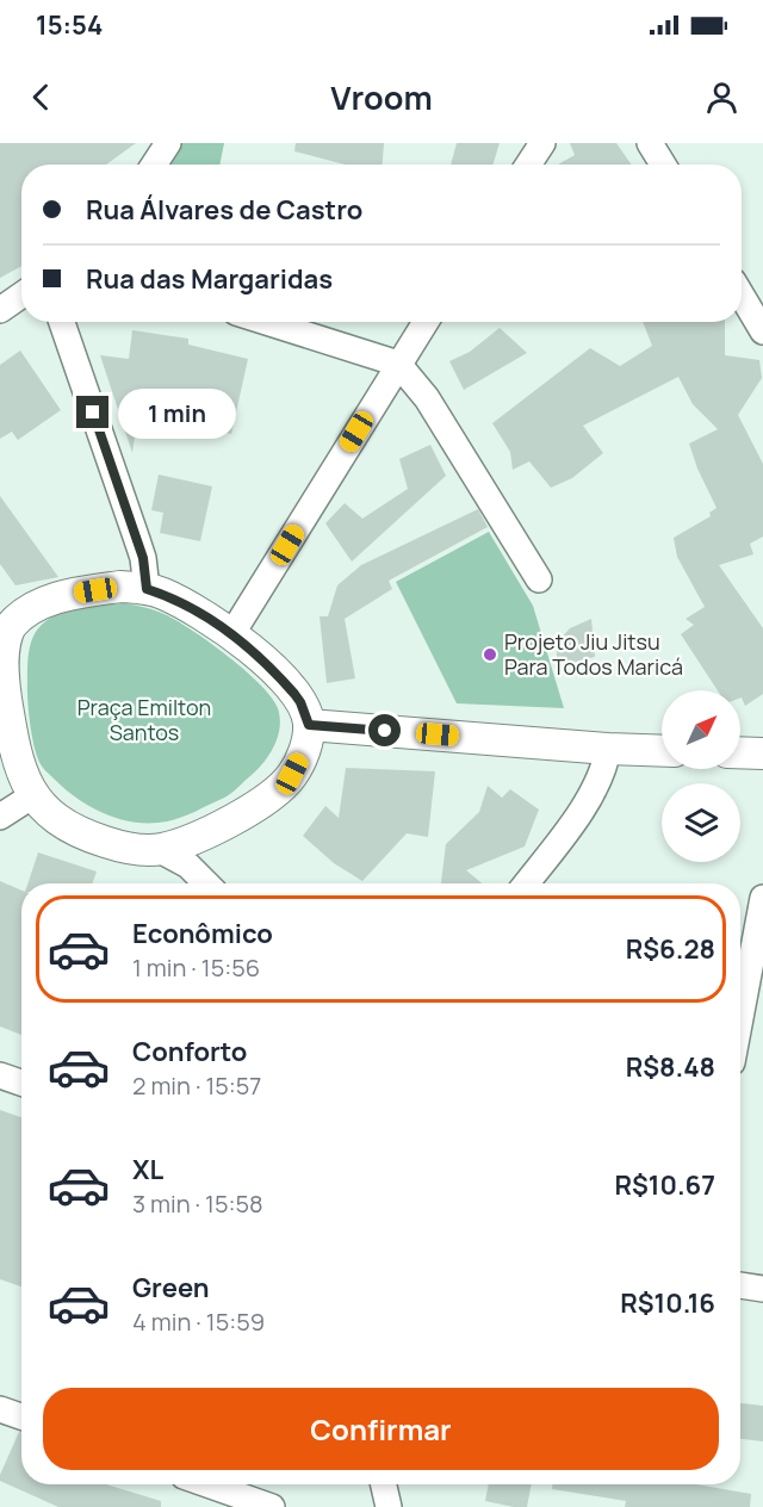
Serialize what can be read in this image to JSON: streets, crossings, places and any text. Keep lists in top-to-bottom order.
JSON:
{
  "parks": ["Praça Emilton Santos"],
  "places": ["Projeto Jiu Jitsu Para Todos Maricá"],
  "north": "top right",
  "page": {
    "status": "15:54",
    "header": "Vroom",
    "banner": ["Rua Álvares de Castro", "Rua das Margaridas"],
    "bubble": "1 min",
    "list": [
      {
        "name": "Econômico",
        "note": "1 min · 15:56",
        "value": "R$6.28"
      },
      {
        "name": "Conforto",
        "note": "2 min · 15:57",
        "value": "R$8.48"
      },
      {
        "name": "XL",
        "note": "3 min · 15:58",
        "value": "R$10.67"
      },
      {
        "name": "Green",
        "note": "4 min · 15:59",
        "value": "R$10.16"
      }
    ],
    "buttons": "Confirmar"
  }
}
